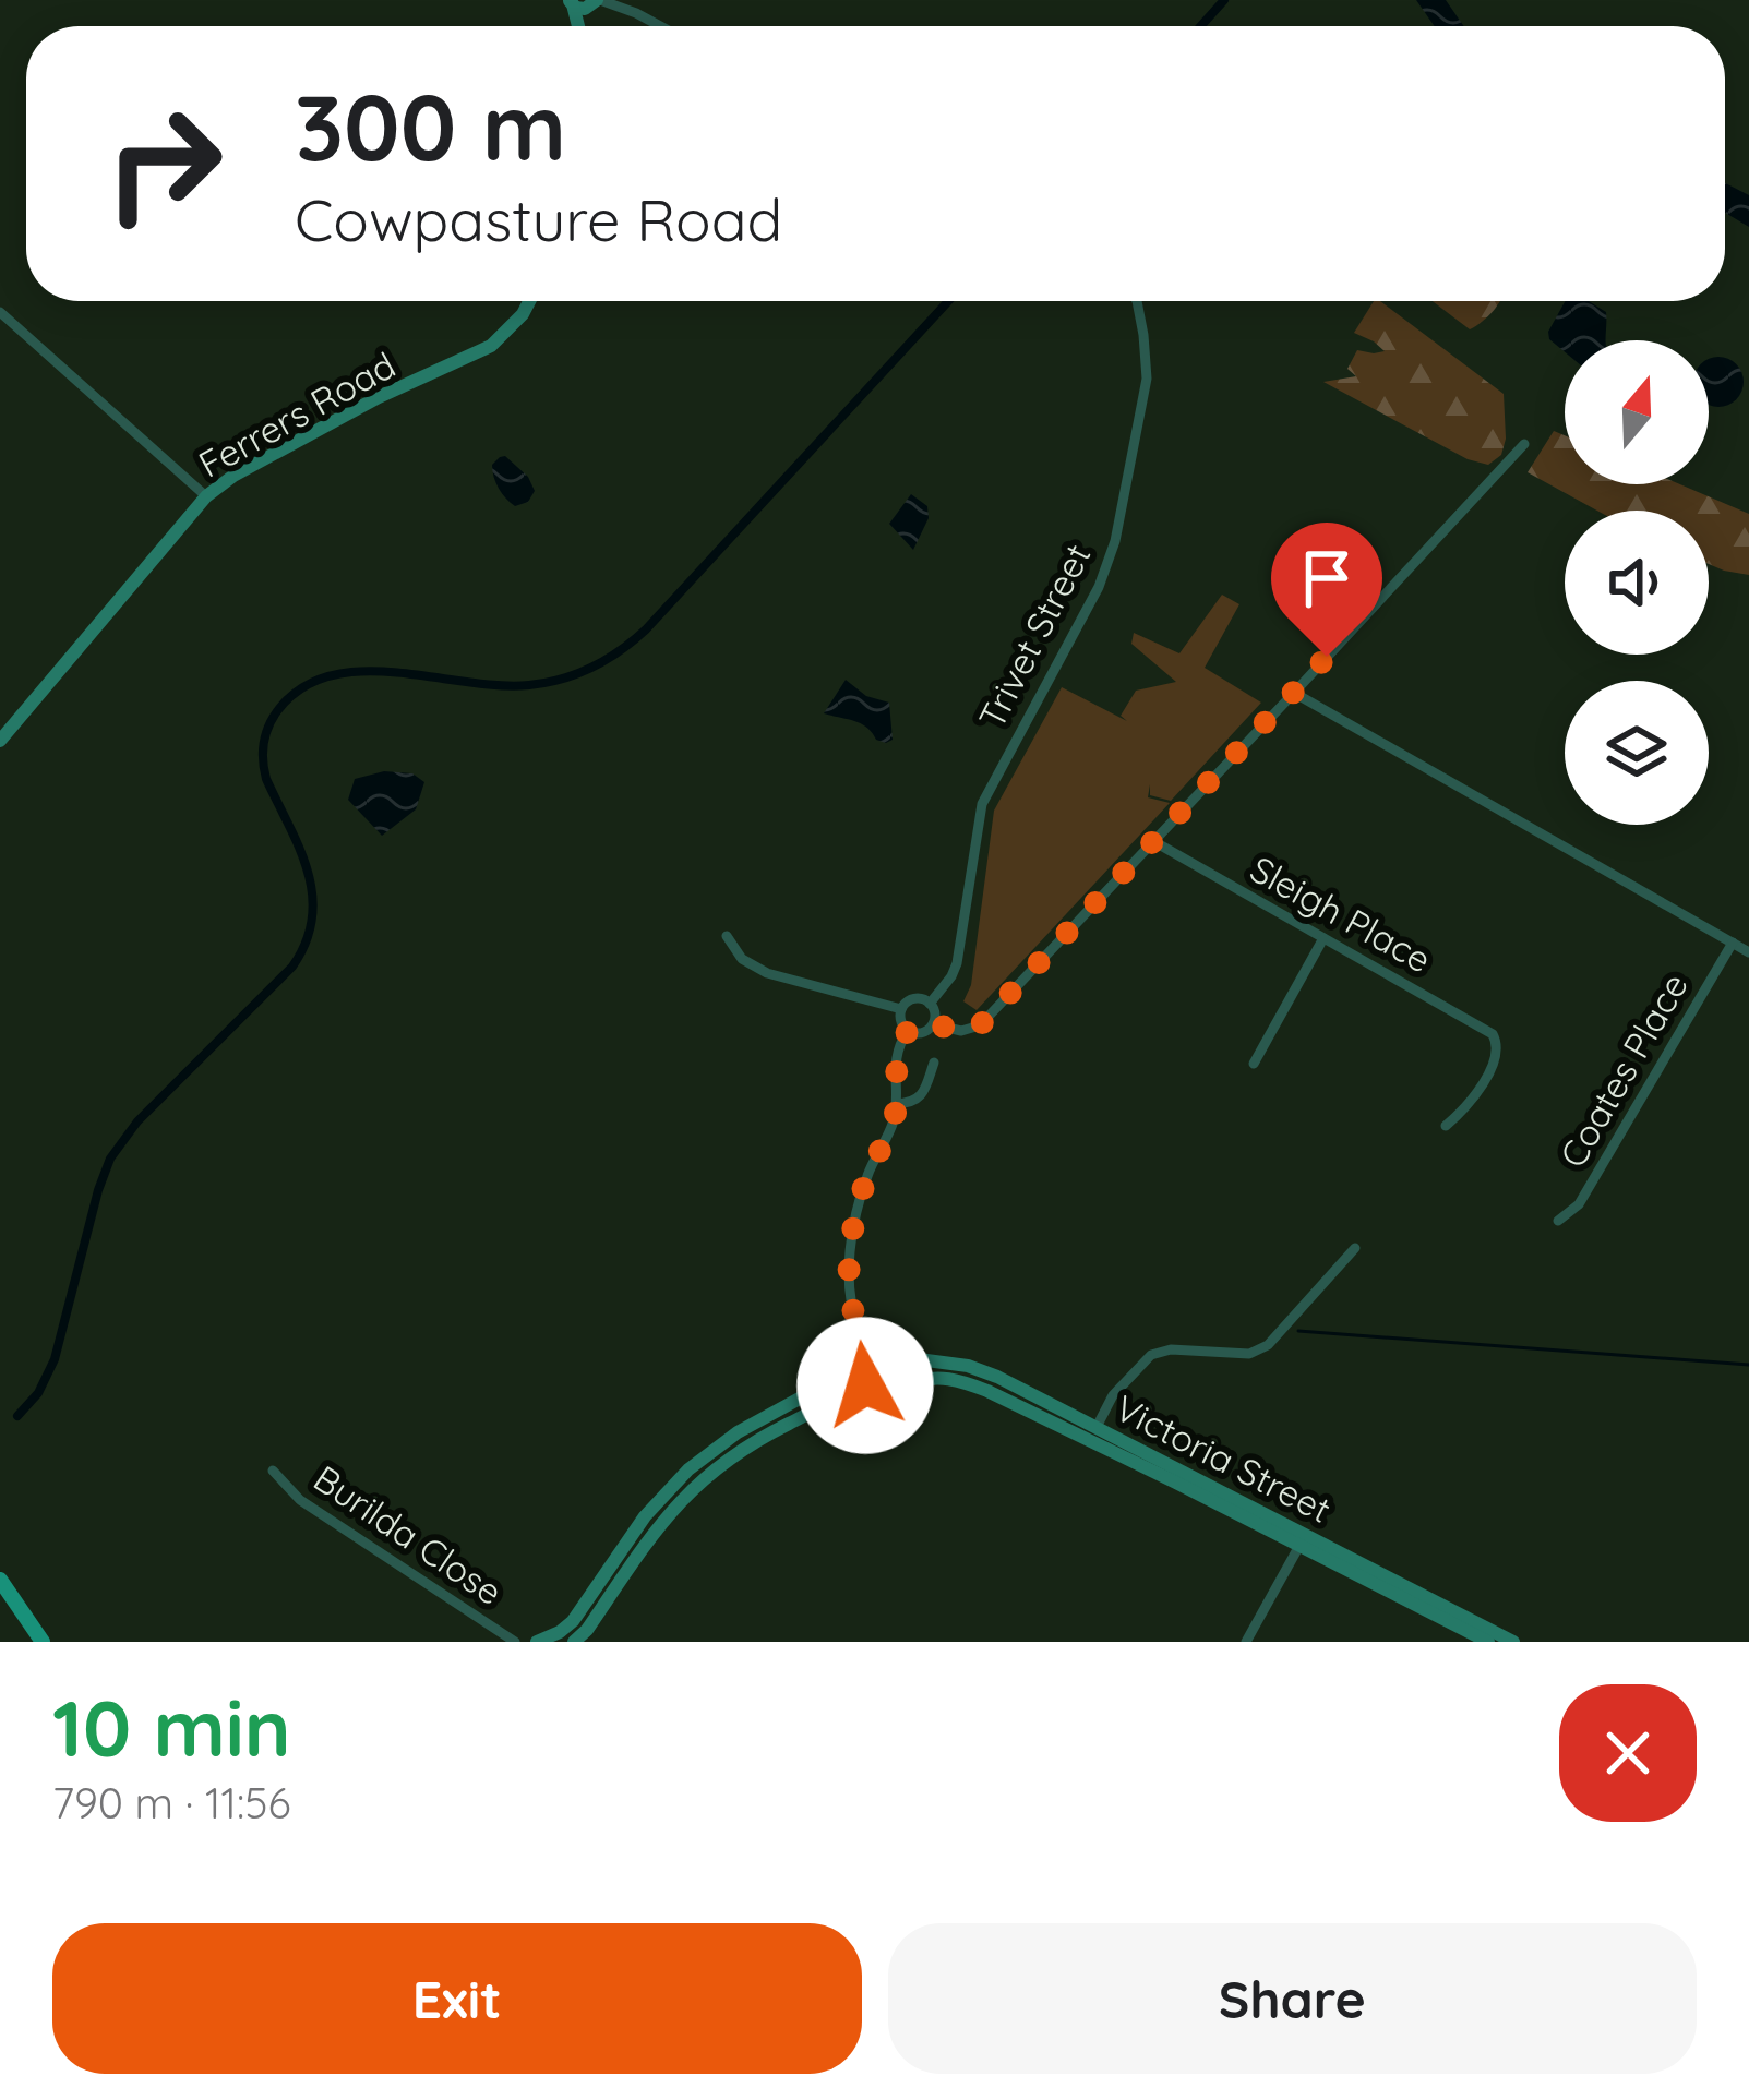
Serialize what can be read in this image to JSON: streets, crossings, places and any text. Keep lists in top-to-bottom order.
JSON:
{
  "streets": {
    "main road": ["Ferrers Road", "Victoria Street"],
    "street": [
      "Trivet Street",
      "Sleigh Place",
      "Coates Place",
      "Burilda Close"
    ]
  },
  "north": "top",
  "page": {
    "turn": ["300 m", "Cowpasture Road"],
    "heading": ["10 min", "790 m · 11:56"],
    "buttons": ["Exit", "Share"]
  }
}
